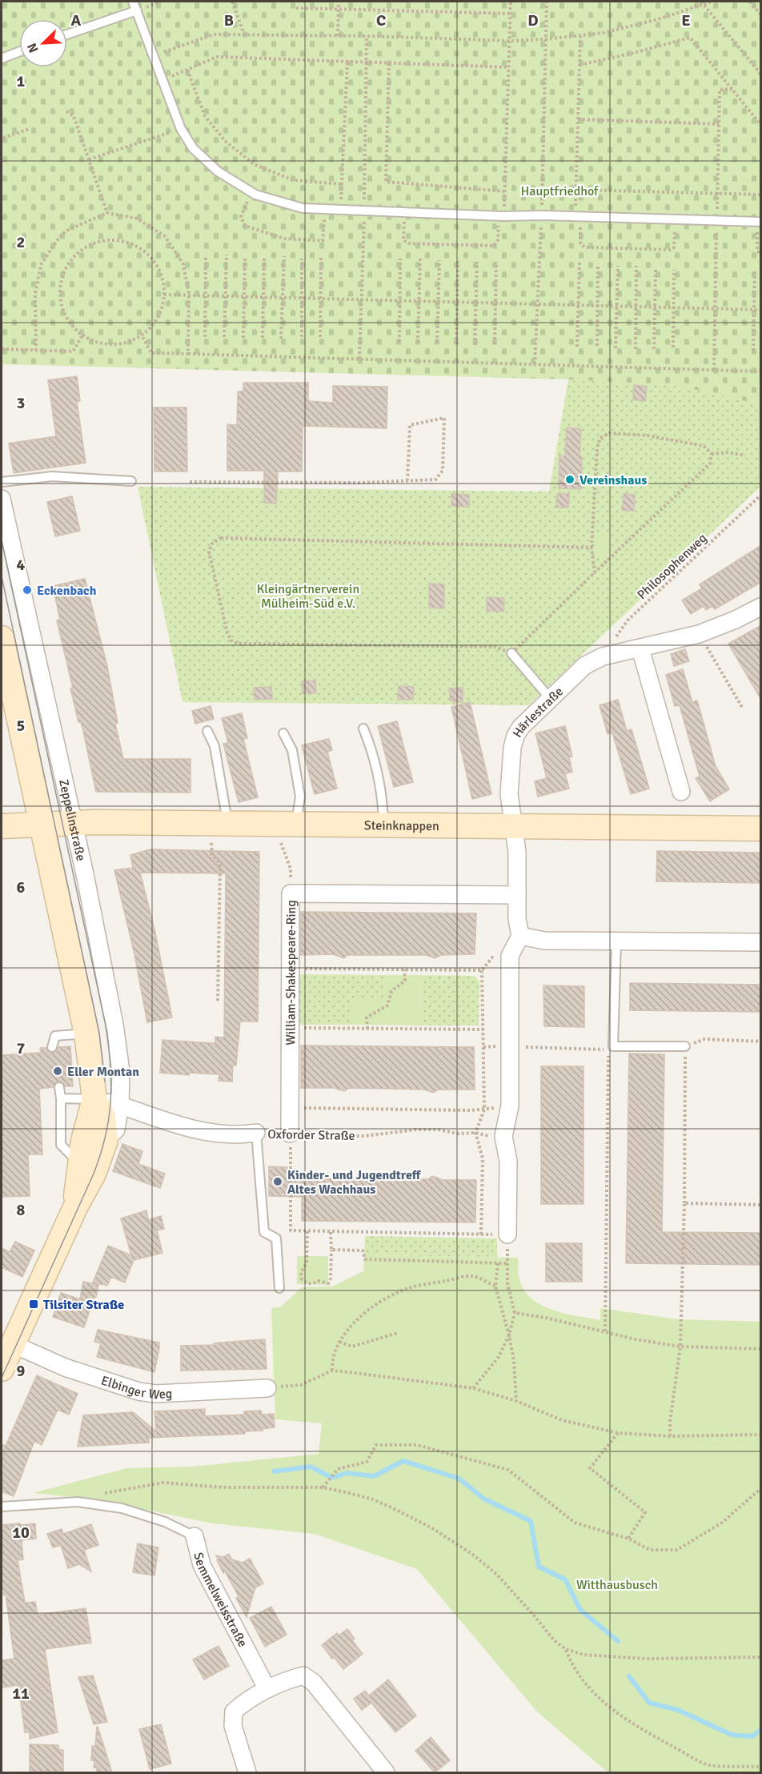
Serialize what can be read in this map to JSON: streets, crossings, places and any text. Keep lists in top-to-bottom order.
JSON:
{
  "streets": {
    "main road": ["Zeppelinstraße", "Steinknappen"],
    "street": [
      "Härlestraße",
      "William-Shakespeare-Ring",
      "Oxforder Straße",
      "Elbinger Weg",
      "Semmelweisstraße"
    ],
    "path": ["Philosophenweg"]
  },
  "crossings": [
    ["Philosophenweg", "Härlestraße"],
    ["Härlestraße", "Steinknappen"],
    ["Zeppelinstraße", "Steinknappen"],
    ["Zeppelinstraße", "Oxforder Straße"],
    ["Zeppelinstraße", "Elbinger Weg"],
    ["William-Shakespeare-Ring", "Oxforder Straße"]
  ],
  "parks": ["Hauptfriedhof", "Kleingärtnerverein Mülheim-Süd e.V.", "Witthausbusch"],
  "places": {
    "other": [
      "Vereinshaus",
      "Eckenbach",
      "Eller Montan",
      "Kinder- und Jugendtreff Altes Wachhaus"
    ],
    "transit": ["Tilsiter Straße"]
  },
  "north": "bottom left",
  "grid": {
    "columns": [
      "A",
      "B",
      "C",
      "D",
      "E"
    ],
    "rows": [
      "1",
      "2",
      "3",
      "4",
      "5",
      "6",
      "7",
      "8",
      "9",
      "10",
      "11"
    ]
  }
}
